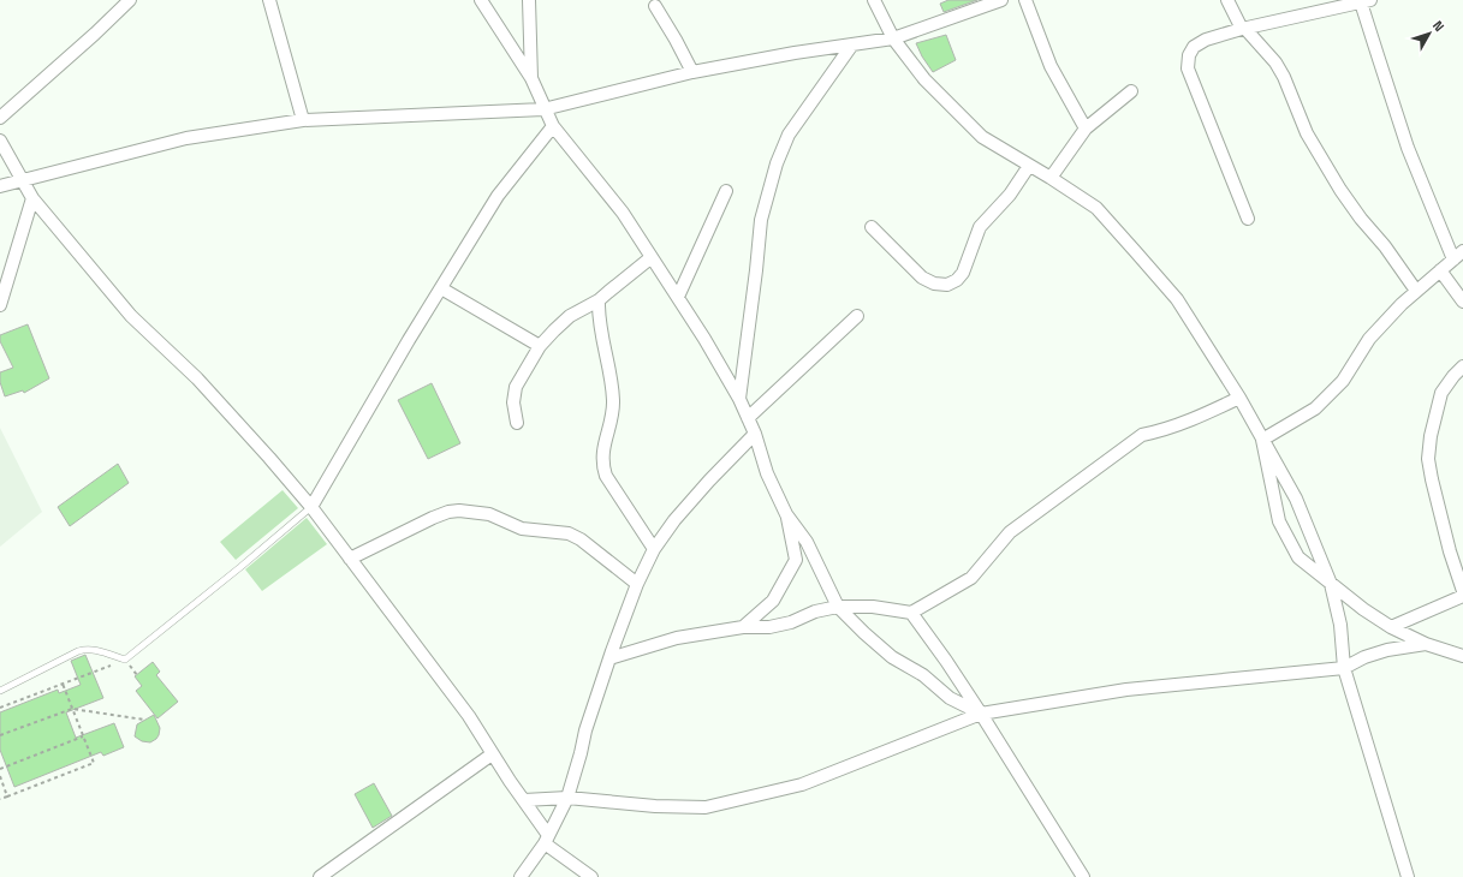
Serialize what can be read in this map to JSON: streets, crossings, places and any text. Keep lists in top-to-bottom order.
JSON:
{
  "north": "top right"
}
